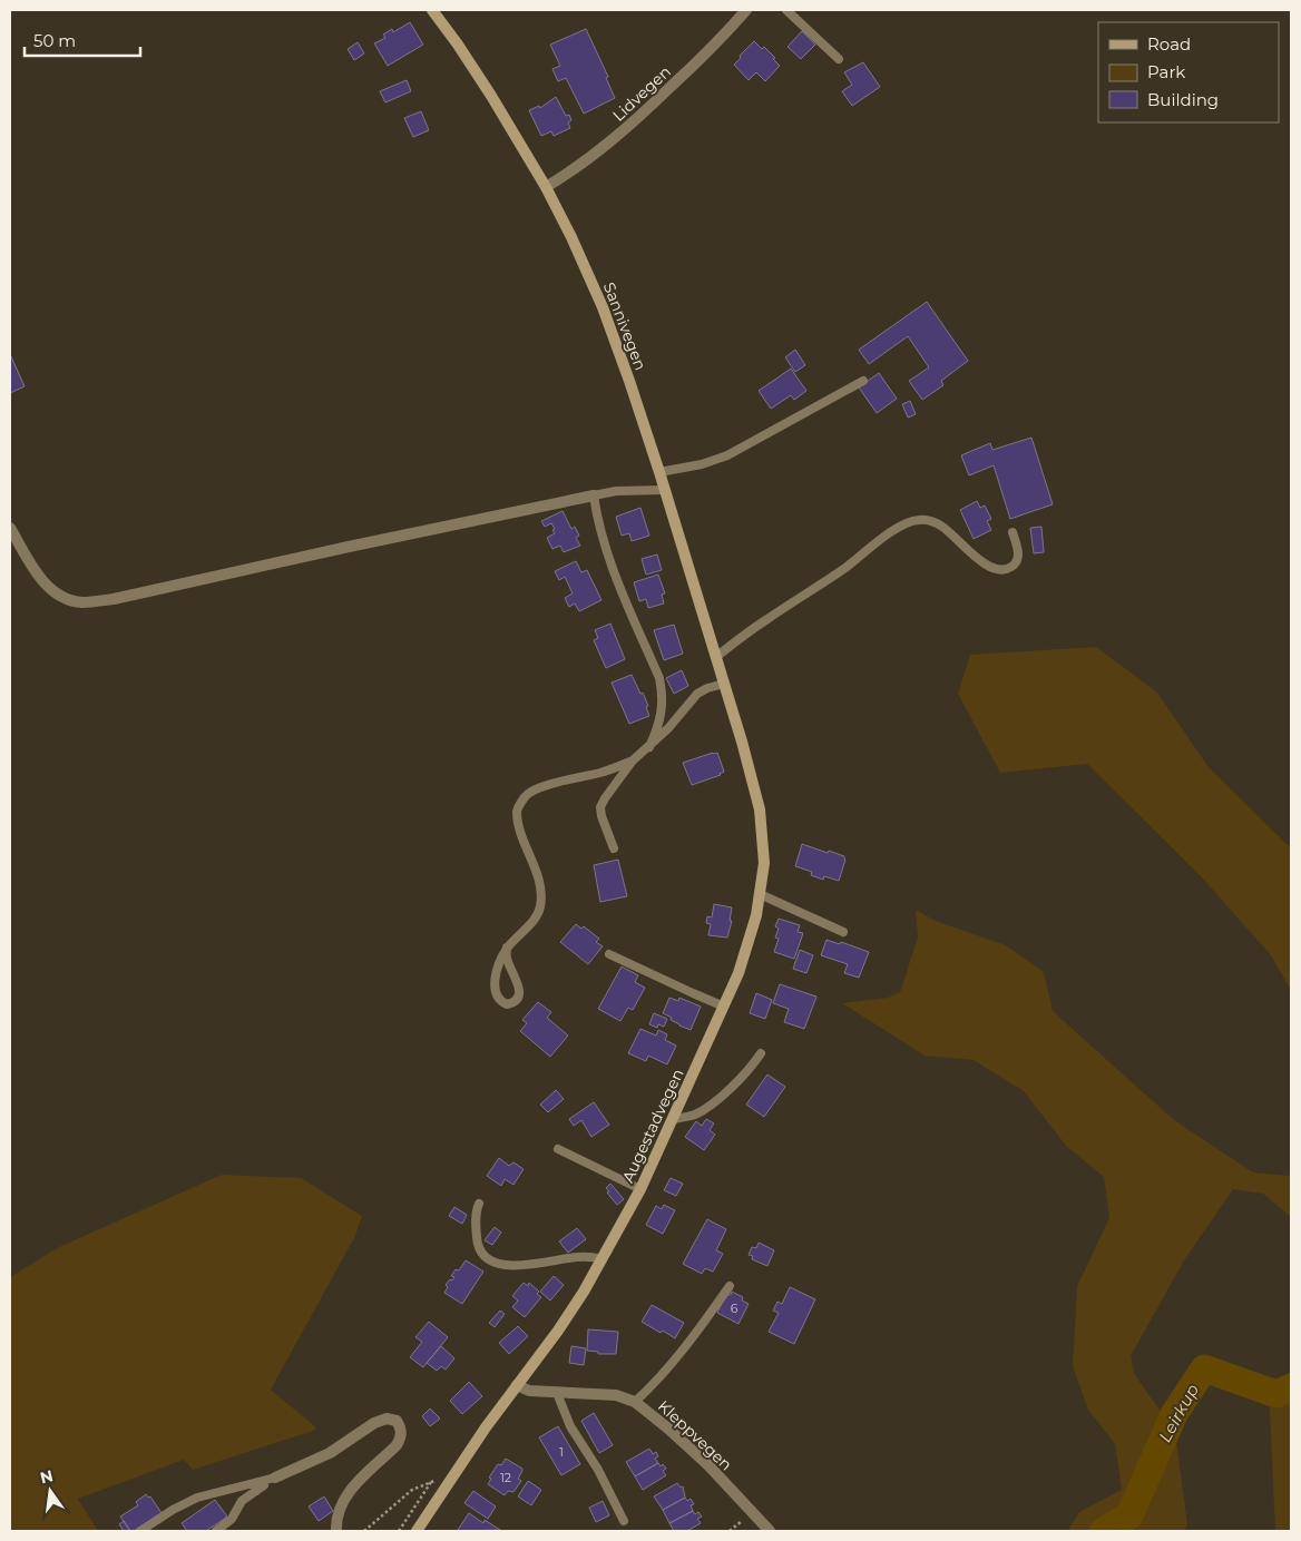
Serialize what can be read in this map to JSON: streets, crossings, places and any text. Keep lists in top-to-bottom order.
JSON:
{
  "streets": {
    "main road": ["Sannivegen", "Augestadvegen"],
    "street": ["Lidvegen", "Kleppvegen"]
  },
  "crossings": [
    ["Lidvegen", "Sannivegen"],
    ["Sannivegen", "Augestadvegen"],
    ["Augestadvegen", "Kleppvegen"]
  ],
  "water": ["Leirkup"],
  "house_numbers": ["6", "1", "12"],
  "legend": ["Road", "Park", "Building"],
  "scale_bar": "50 m",
  "north": "top"
}
